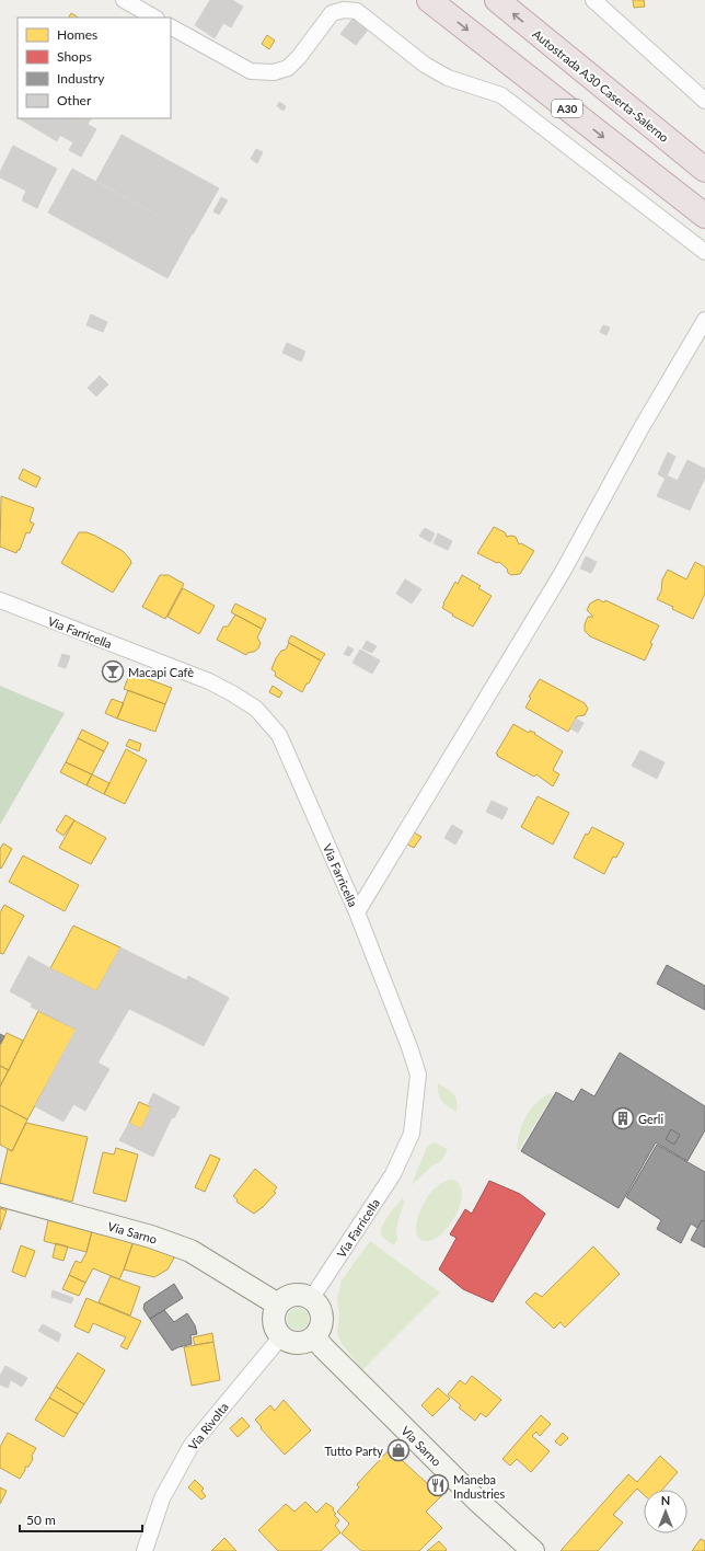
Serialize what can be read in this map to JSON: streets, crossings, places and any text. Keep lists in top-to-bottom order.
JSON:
{
  "streets": {
    "highway": ["Autostrada A30 Caserta-Salerno", "A30"],
    "main road": ["Via Sarno"],
    "street": ["Via Farricella", "Via Rivolta"]
  },
  "crossings": [
    ["Via Farricella", "Via Sarno"],
    ["Via Farricella", "Via Rivolta"],
    ["Via Sarno", "Via Rivolta"]
  ],
  "places": {
    "bar": ["Macapi Cafè"],
    "building": ["Gerli"],
    "shop": ["Tutto Party"],
    "restaurant": ["Maneba Industries"]
  },
  "legend": [
    "Homes",
    "Shops",
    "Industry",
    "Other"
  ],
  "scale_bar": "50 m",
  "north": "top"
}
